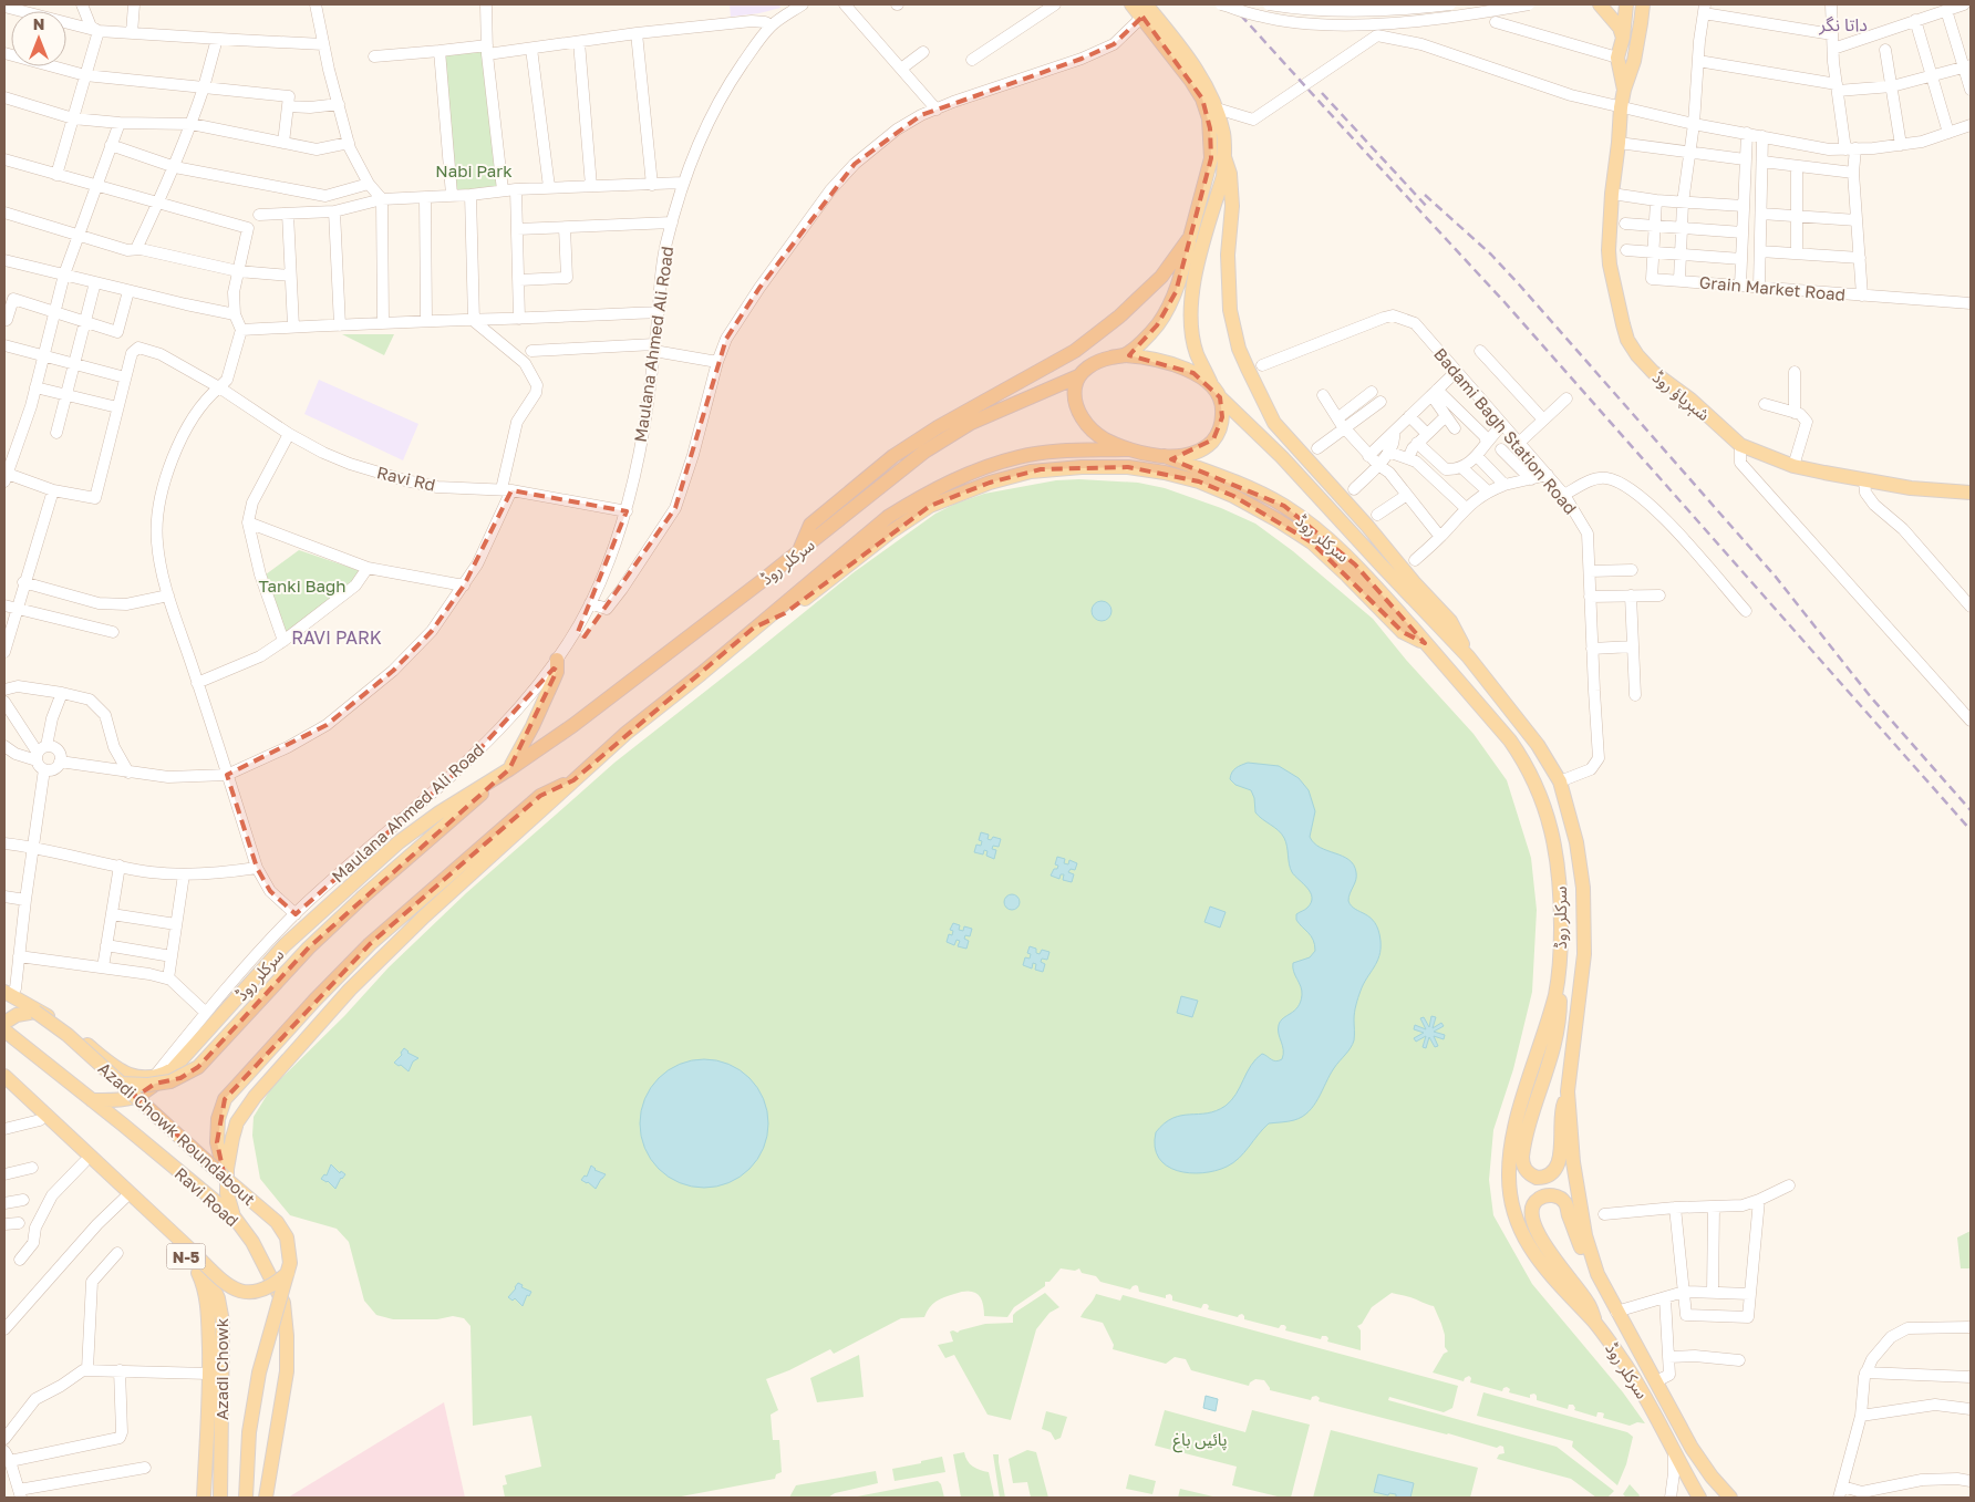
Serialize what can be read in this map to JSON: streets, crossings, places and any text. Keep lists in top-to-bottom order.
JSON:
{
  "streets": {
    "main road": [
      "شېرپاؤ روڈ",
      "سرکلر روڈ",
      "Azadi Chowk Roundabout",
      "Ravi Road",
      "N-5",
      "Azadi Chowk"
    ],
    "street": [
      "Grain Market Road",
      "Maulana Ahmed Ali Road",
      "Badami Bagh Station Road",
      "Ravi Rd"
    ]
  },
  "crossings": [
    ["Maulana Ahmed Ali Road", "Ravi Rd"],
    ["Maulana Ahmed Ali Road", "سرکلر روڈ"],
    ["Badami Bagh Station Road", "سرکلر روڈ"],
    ["سرکلر روڈ", "Azadi Chowk Roundabout"],
    ["سرکلر روڈ", "Ravi Road"],
    ["Azadi Chowk Roundabout", "Azadi Chowk"]
  ],
  "districts": ["داتا نگر", "RAVI PARK"],
  "parks": ["Nabi Park", "Tanki Bagh", "پائیں باغ"],
  "north": "top"
}
